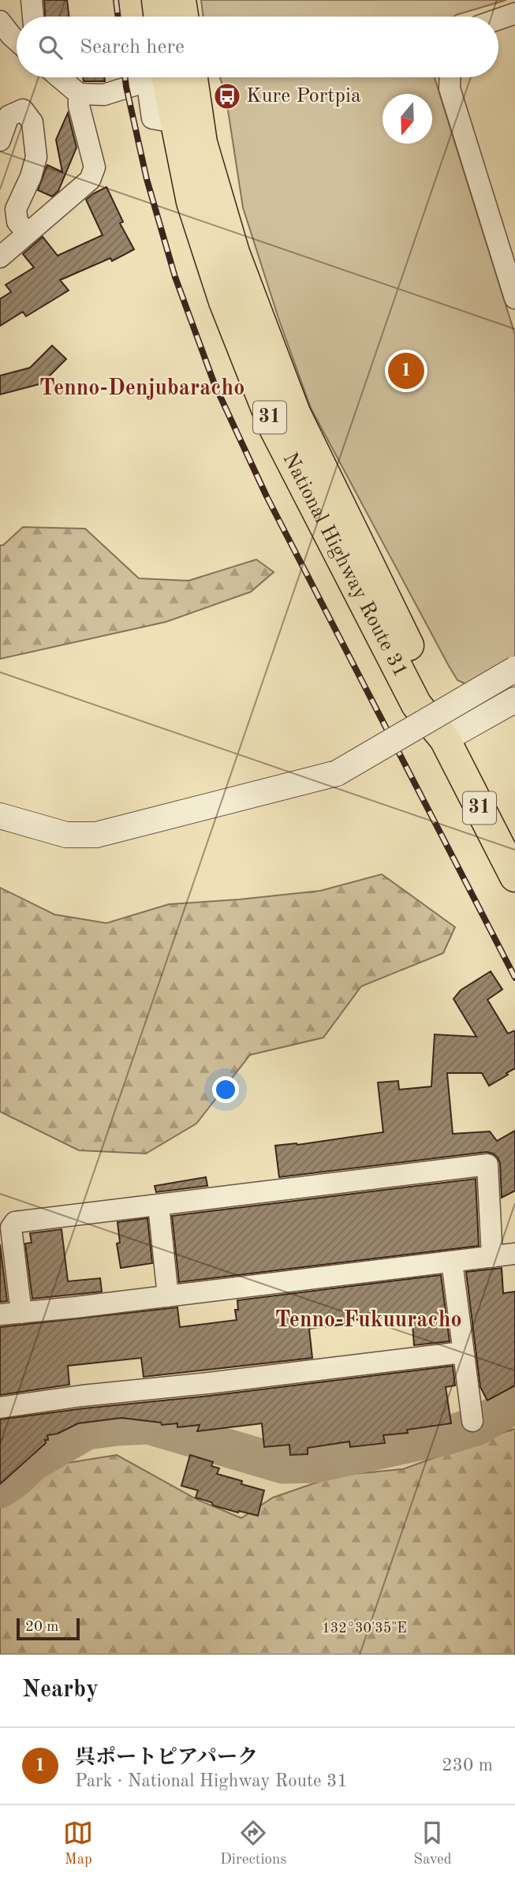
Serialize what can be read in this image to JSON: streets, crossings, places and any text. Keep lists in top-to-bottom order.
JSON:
{
  "streets": {
    "highway": ["31", "National Highway Route 31"]
  },
  "districts": ["Tenno-Denjubaracho", "Tenno-Fukuuracho"],
  "places": {
    "bus stop": ["Kure Portpia"]
  },
  "scale_bar": "20 m",
  "north": "bottom",
  "page": {
    "search": "Search here",
    "pins": "1",
    "scale": "20 m",
    "heading": "Nearby",
    "list": [
      {
        "mark": "1",
        "name": "呉ポートピアパーク",
        "note": "Park · National Highway Route 31",
        "value": "230 m"
      }
    ],
    "nav": ["Map", "Directions", "Saved"]
  },
  "coordinates": ["132°30'35\"E"]
}
